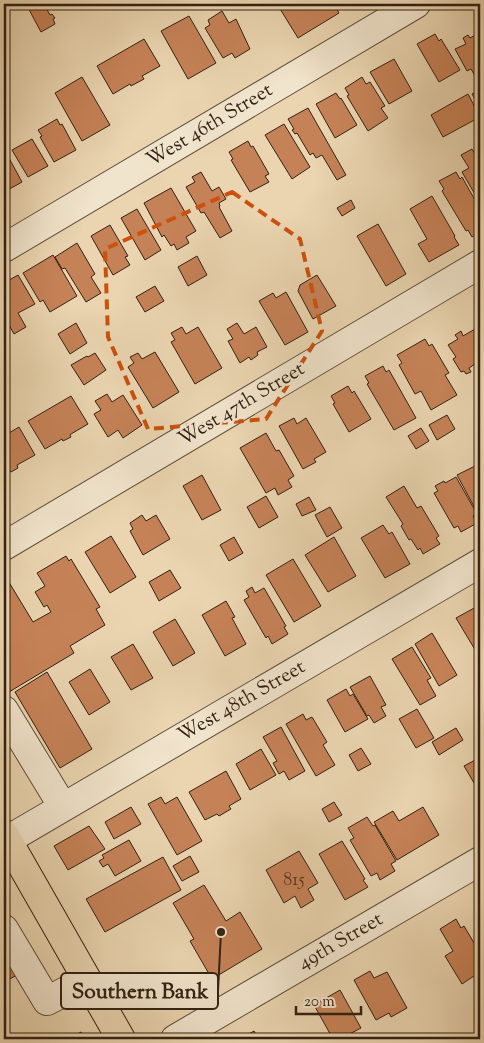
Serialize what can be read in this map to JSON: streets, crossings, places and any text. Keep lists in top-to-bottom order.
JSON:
{
  "streets": {
    "street": [
      "West 46th Street",
      "West 47th Street",
      "West 48th Street",
      "49th Street"
    ]
  },
  "places": ["Southern Bank"],
  "house_numbers": ["815"],
  "scale_bar": "20 m"
}
